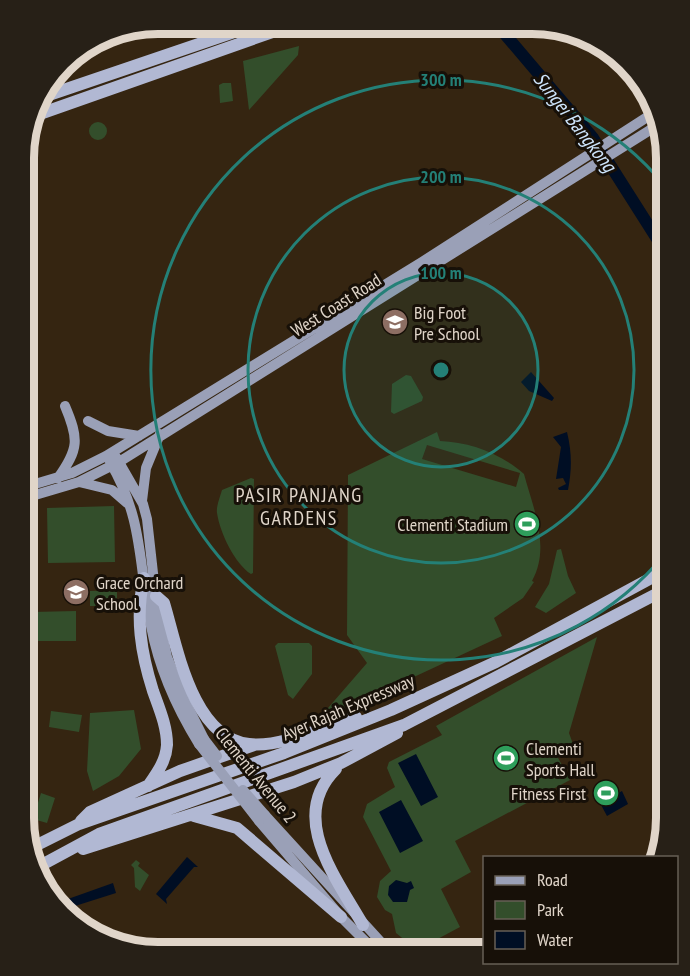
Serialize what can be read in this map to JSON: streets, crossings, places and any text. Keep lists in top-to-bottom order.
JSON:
{
  "streets": {
    "highway": ["Ayer Rajah Expressway"],
    "main road": ["West Coast Road", "Clementi Avenue 2"]
  },
  "crossings": [
    ["West Coast Road", "Clementi Avenue 2"]
  ],
  "districts": ["PASIR PANJANG GARDENS"],
  "water": ["Sungei Bangkong"],
  "places": {
    "school or university": ["Big Foot Pre School", "Grace Orchard School"],
    "sports": ["Clementi Stadium", "Clementi Sports Hall", "Fitness First"]
  },
  "legend": ["Road", "Park", "Water"],
  "rings": ["300 m", "200 m", "100 m"]
}
